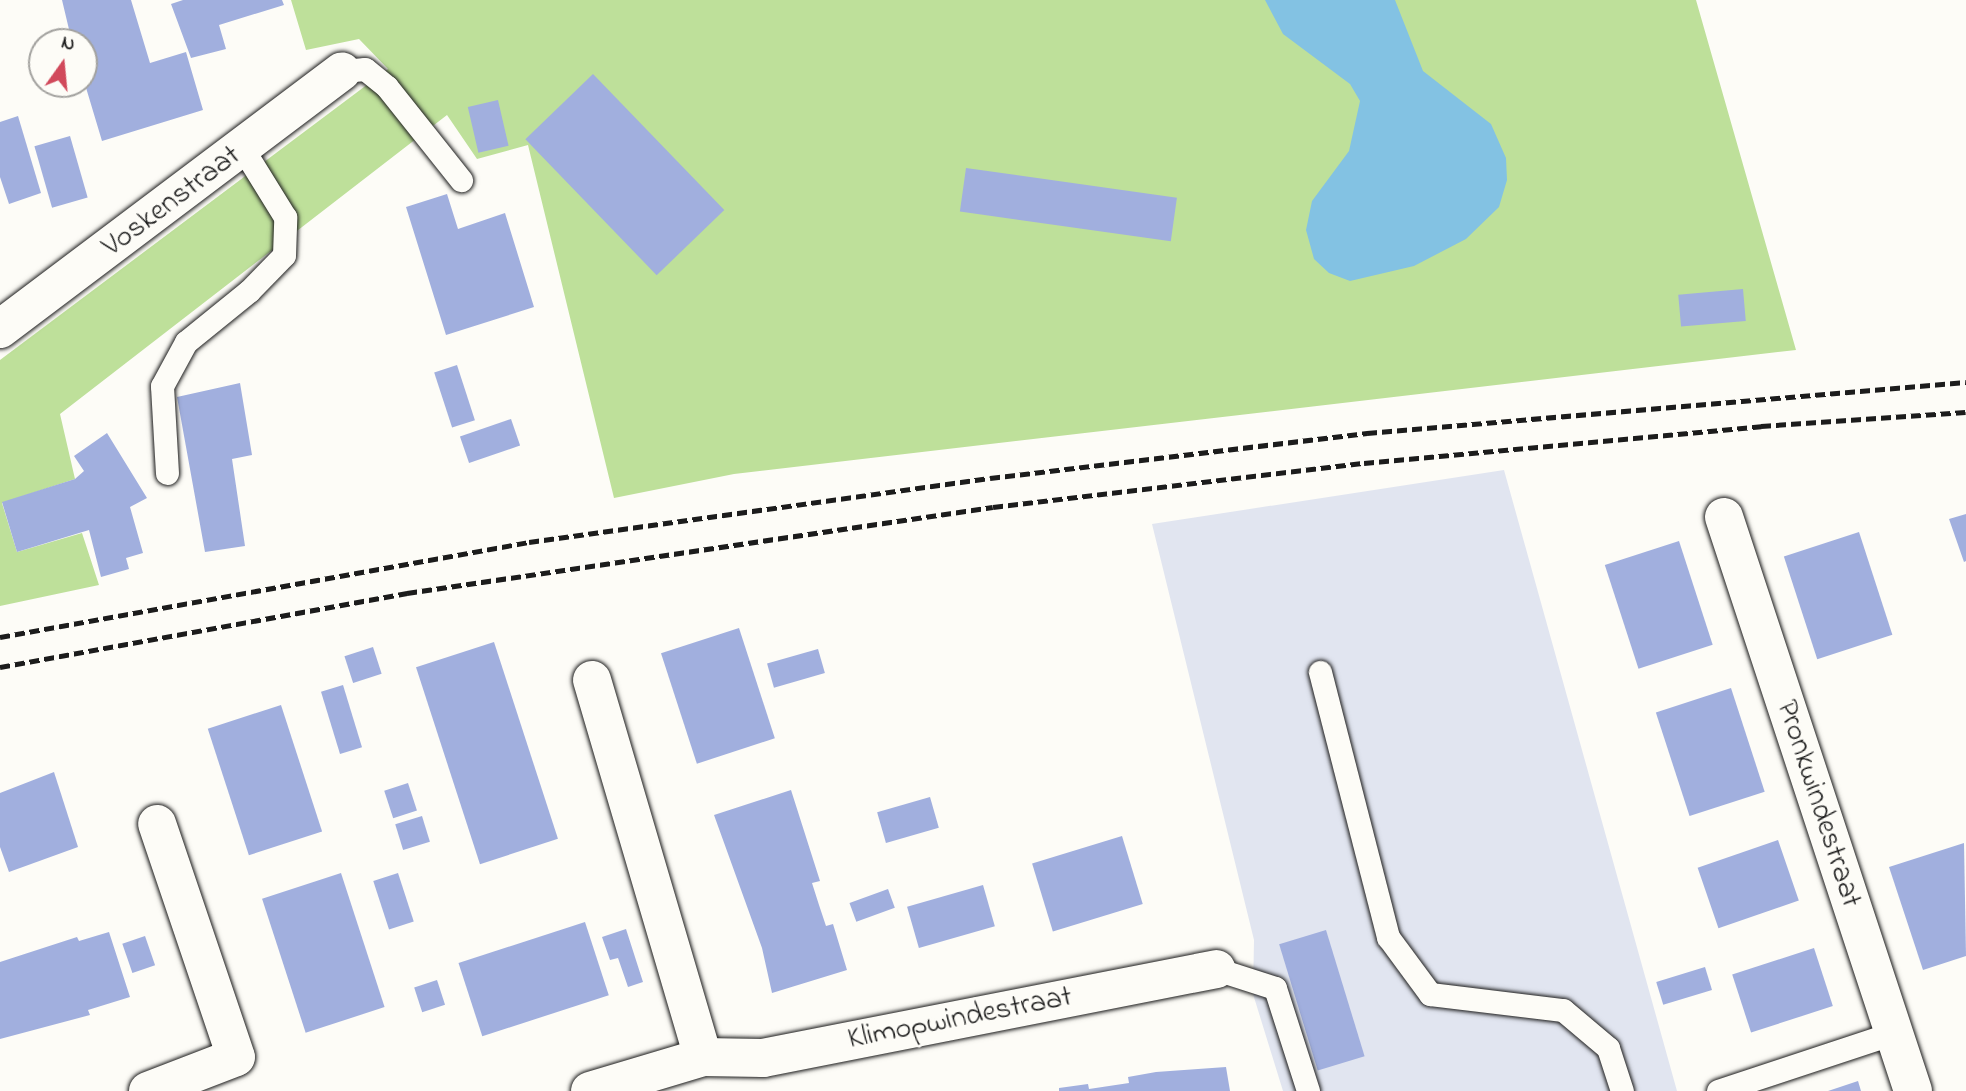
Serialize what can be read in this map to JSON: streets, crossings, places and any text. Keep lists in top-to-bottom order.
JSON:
{
  "streets": {
    "street": ["Voskenstraat", "Pronkwindestraat", "Klimopwindestraat"]
  },
  "north": "top"
}
